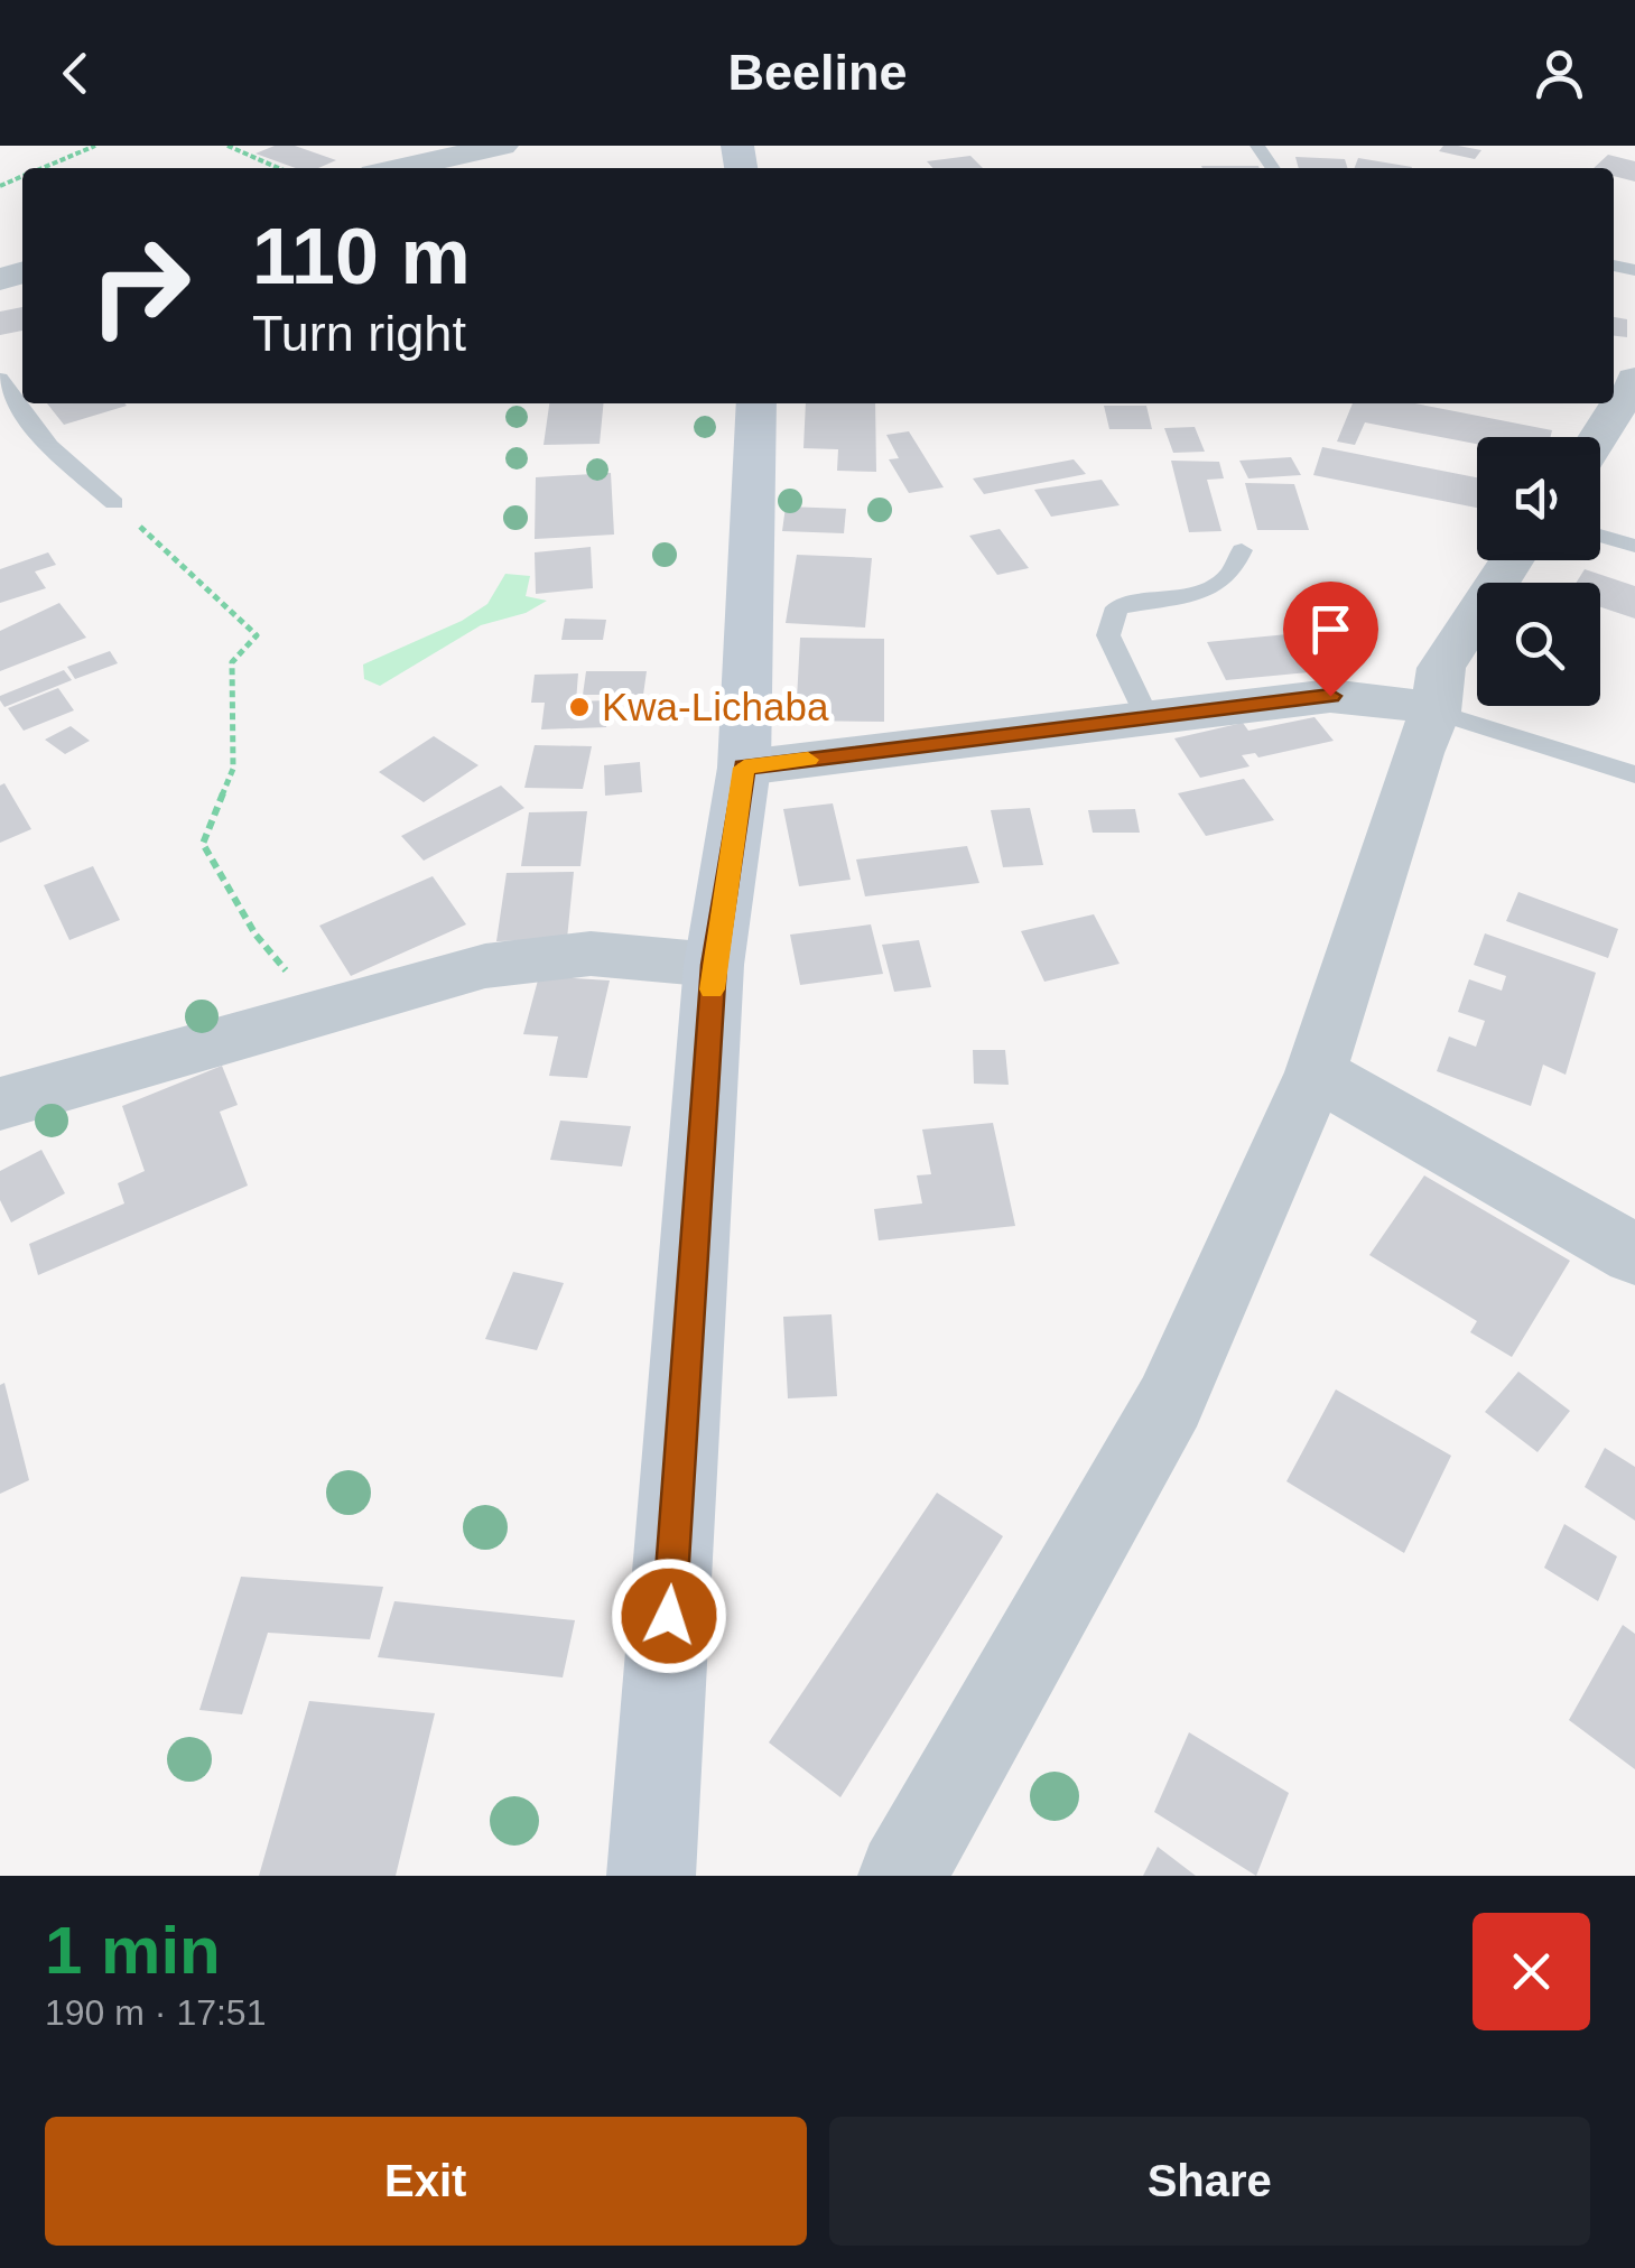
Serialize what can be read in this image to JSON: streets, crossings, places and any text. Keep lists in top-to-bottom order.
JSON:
{
  "places": ["Kwa-Lichaba"],
  "page": {
    "header": "Beeline",
    "turn": ["110 m", "Turn right"],
    "heading": ["1 min", "190 m · 17:51"],
    "buttons": ["Exit", "Share"]
  }
}
